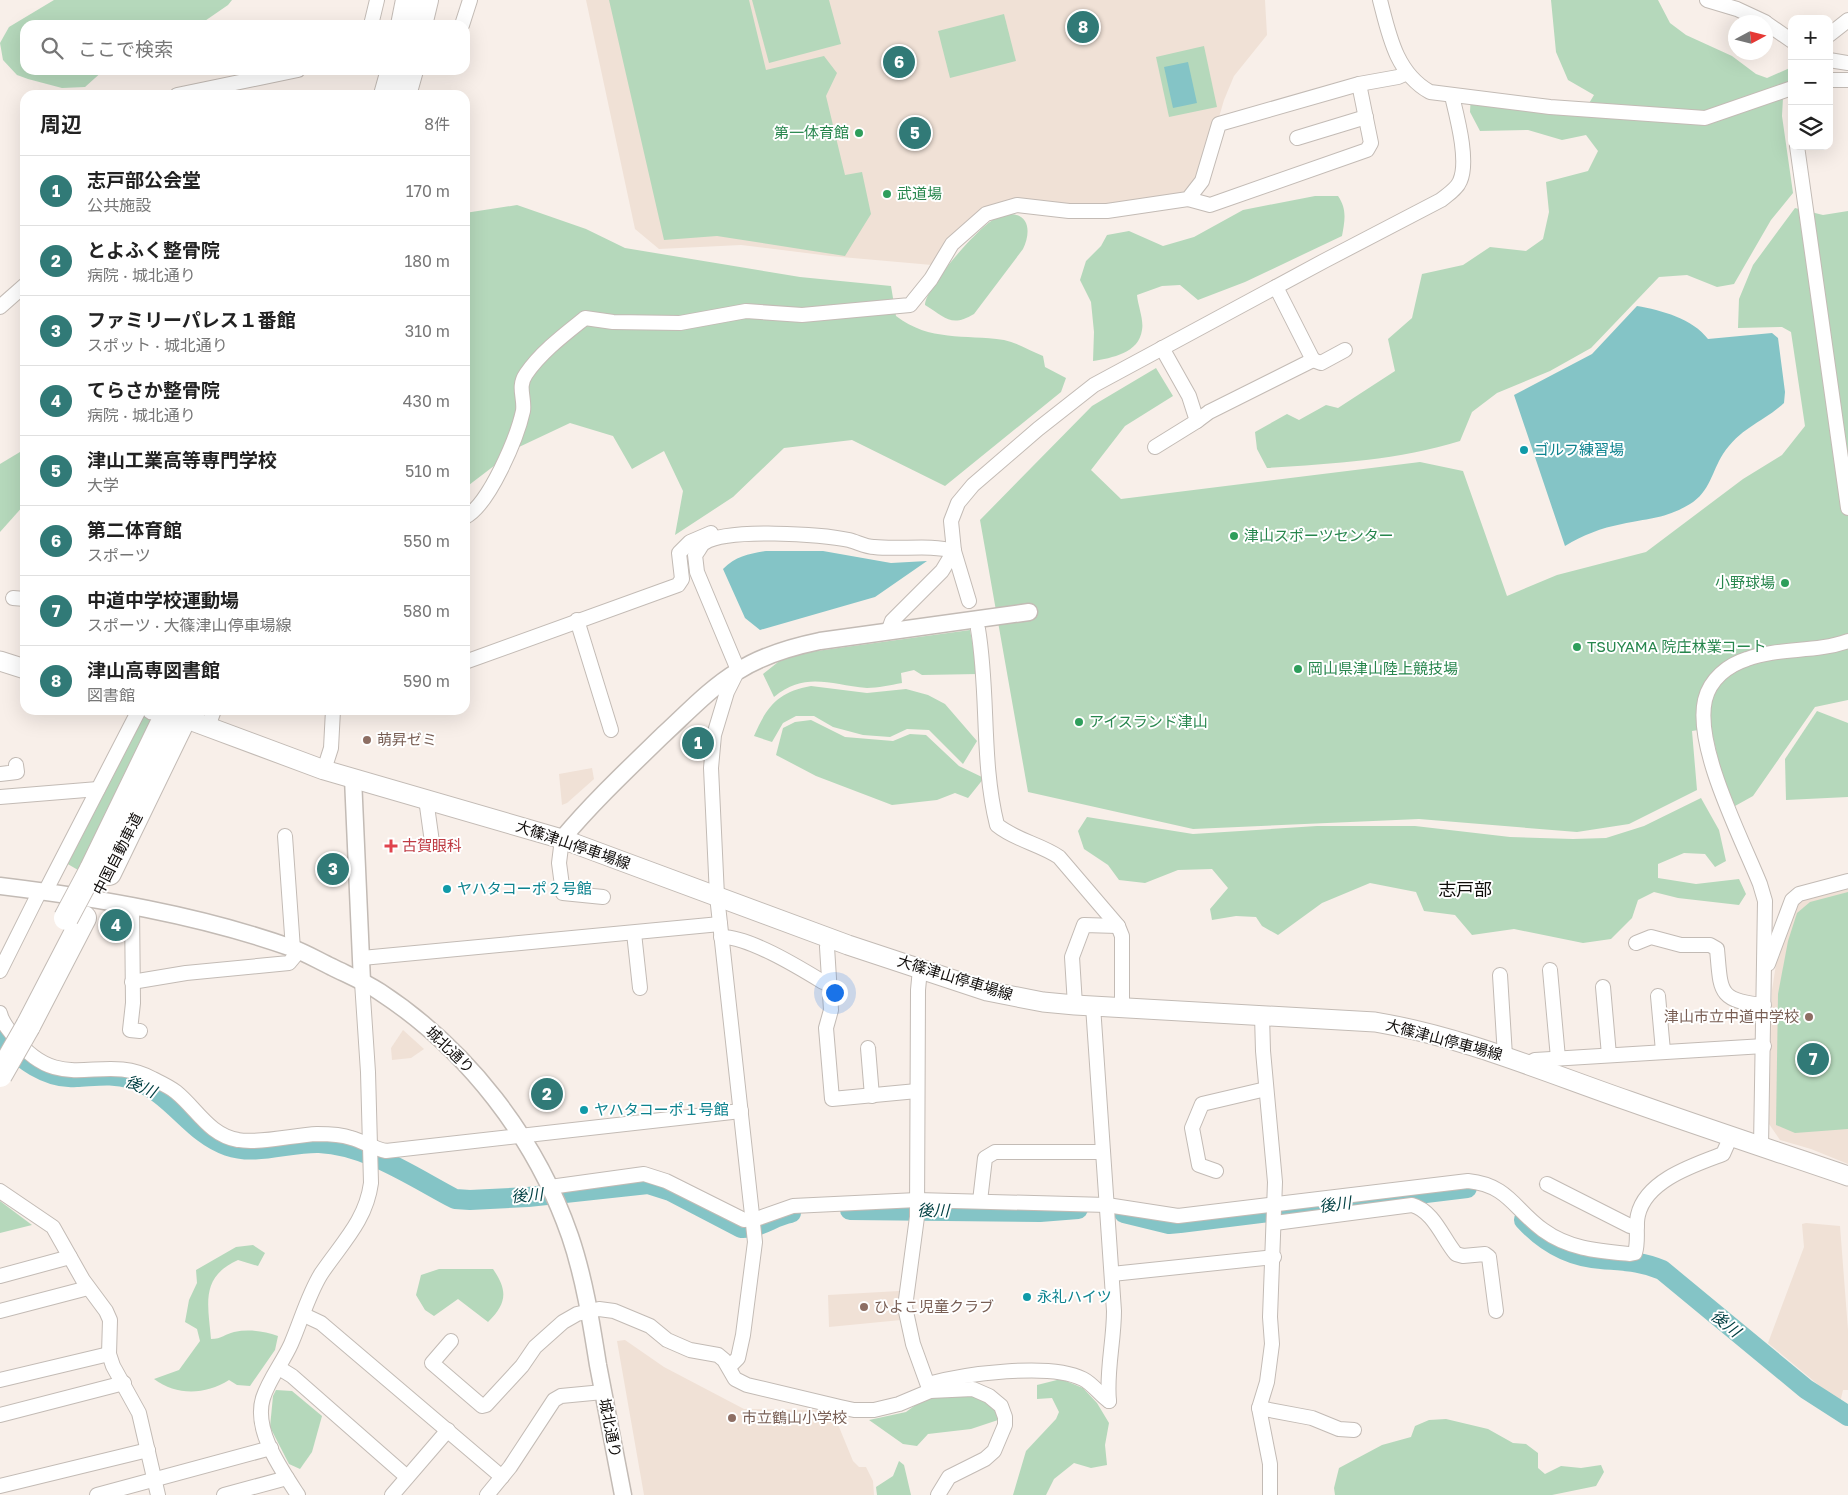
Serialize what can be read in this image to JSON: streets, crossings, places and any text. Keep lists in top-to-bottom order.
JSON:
{
  "streets": {
    "highway": ["中国自動車道"],
    "main road": ["大篠津山停車場線"],
    "street": ["城北通り"]
  },
  "crossings": [
    ["大篠津山停車場線", "中国自動車道"]
  ],
  "districts": ["志戸部"],
  "water": ["後川"],
  "places": {
    "other": [
      "第一体育館",
      "武道場",
      "ゴルフ練習場",
      "津山スポーツセンター",
      "小野球場",
      "TSUYAMA 院庄林業コート",
      "岡山県津山陸上競技場",
      "アイスランド津山",
      "萌昇ゼミ",
      "ヤハタコーポ２号館",
      "津山市立中道中学校",
      "ヤハタコーポ１号館",
      "永礼ハイツ",
      "ひよこ児童クラブ",
      "市立鶴山小学校"
    ],
    "health": ["古賀眼科"]
  },
  "north": "right",
  "page": {
    "pins": [
      "8",
      "6",
      "5",
      "1",
      "3",
      "4",
      "7",
      "2"
    ],
    "map_buttons": ["+", "−"],
    "search": "ここで検索",
    "heading": ["周辺", "8件"],
    "list": [
      {
        "mark": "1",
        "name": "志戸部公会堂",
        "note": "公共施設",
        "value": "170 m"
      },
      {
        "mark": "2",
        "name": "とよふく整骨院",
        "note": "病院 · 城北通り",
        "value": "180 m"
      },
      {
        "mark": "3",
        "name": "ファミリーパレス１番館",
        "note": "スポット · 城北通り",
        "value": "310 m"
      },
      {
        "mark": "4",
        "name": "てらさか整骨院",
        "note": "病院 · 城北通り",
        "value": "430 m"
      },
      {
        "mark": "5",
        "name": "津山工業高等専門学校",
        "note": "大学",
        "value": "510 m"
      },
      {
        "mark": "6",
        "name": "第二体育館",
        "note": "スポーツ",
        "value": "550 m"
      },
      {
        "mark": "7",
        "name": "中道中学校運動場",
        "note": "スポーツ · 大篠津山停車場線",
        "value": "580 m"
      },
      {
        "mark": "8",
        "name": "津山高専図書館",
        "note": "図書館",
        "value": "590 m"
      }
    ]
  }
}
